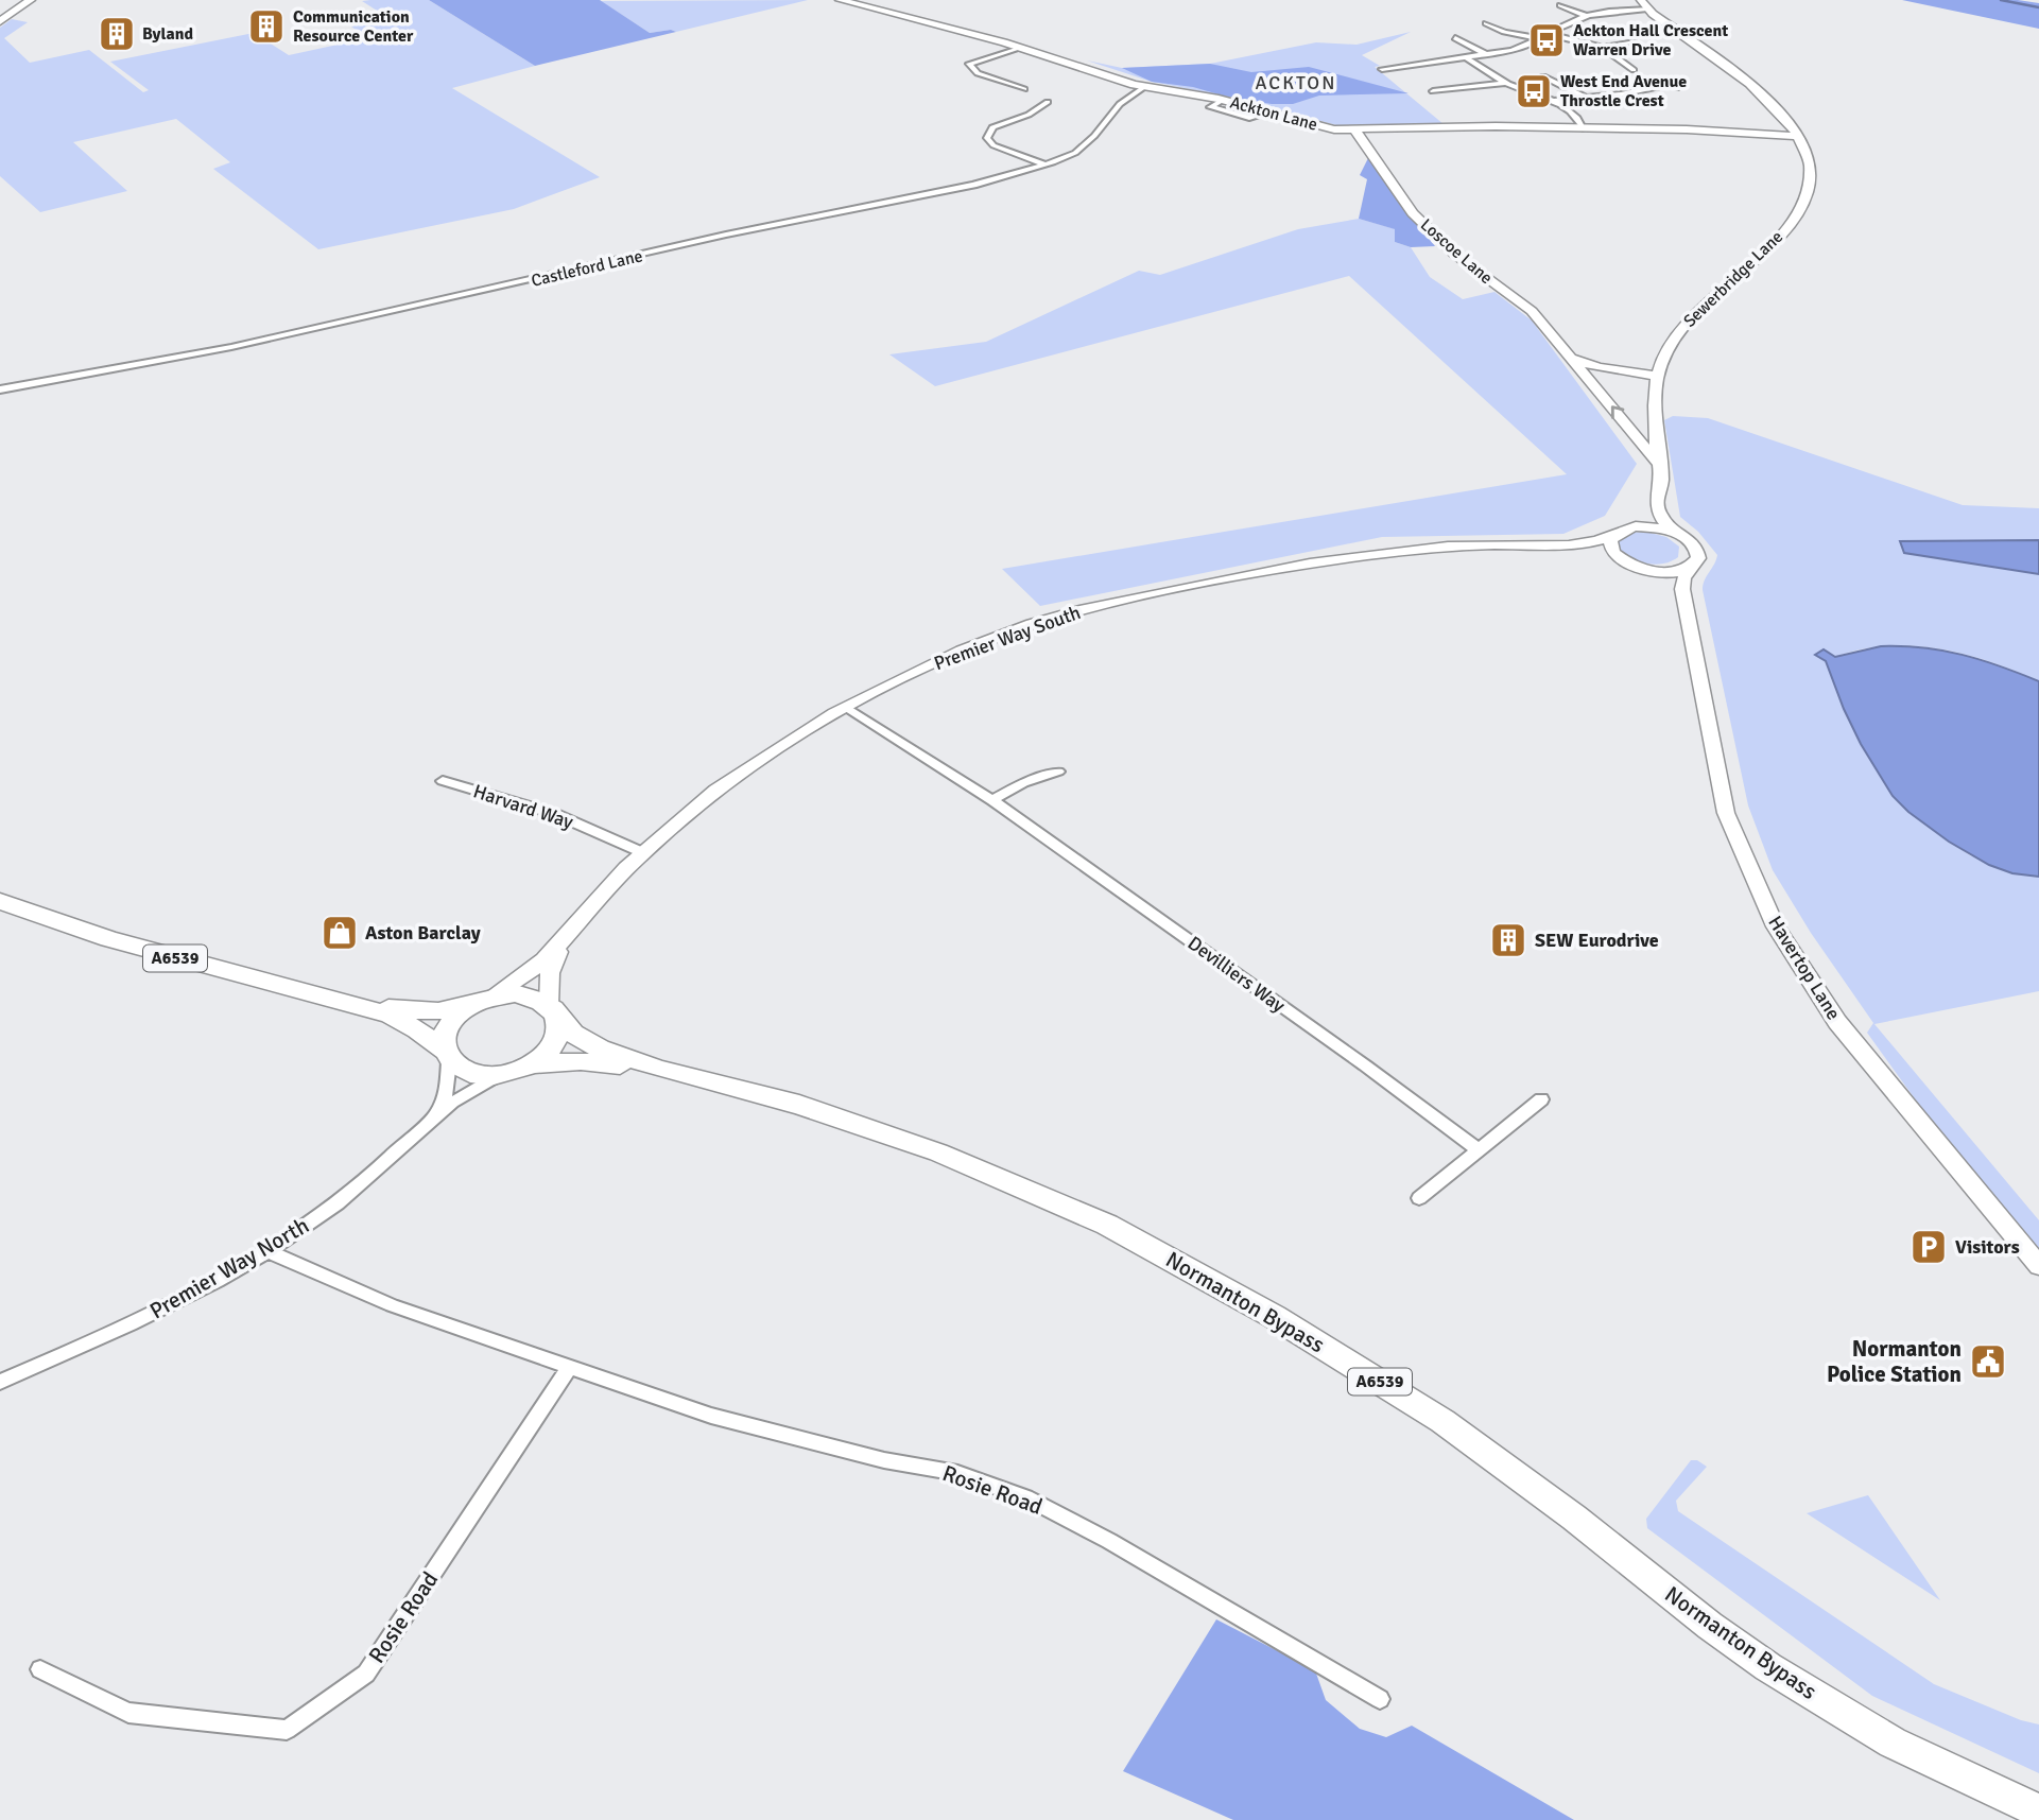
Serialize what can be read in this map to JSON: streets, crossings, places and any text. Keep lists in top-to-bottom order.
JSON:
{
  "streets": {
    "main road": [
      "Ackton Lane",
      "Loscoe Lane",
      "Sewerbridge Lane",
      "Premier Way South",
      "A6539",
      "Havertop Lane",
      "Normanton Bypass"
    ],
    "street": [
      "Castleford Lane",
      "Harvard Way",
      "Devilliers Way",
      "Premier Way North",
      "Rosie Road"
    ]
  },
  "crossings": [
    ["Ackton Lane", "Loscoe Lane"],
    ["Ackton Lane", "Castleford Lane"],
    ["Ackton Lane", "Sewerbridge Lane"],
    ["Loscoe Lane", "Sewerbridge Lane"],
    ["Premier Way South", "Harvard Way"],
    ["Premier Way South", "A6539"],
    ["Premier Way South", "Havertop Lane"],
    ["Premier Way South", "Devilliers Way"],
    ["Premier Way South", "Premier Way North"],
    ["Premier Way South", "Normanton Bypass"],
    ["A6539", "Premier Way North"],
    ["A6539", "Normanton Bypass"],
    ["Premier Way North", "Normanton Bypass"],
    ["Premier Way North", "Rosie Road"]
  ],
  "districts": ["ACKTON"],
  "places": {
    "building": ["Communication Resource Center", "Byland", "SEW Eurodrive"],
    "bus stop": ["Ackton Hall Crescent Warren Drive", "West End Avenue Throstle Crest"],
    "shop": ["Aston Barclay"],
    "parking": ["Visitors"],
    "public building": ["Normanton Police Station"]
  }
}
